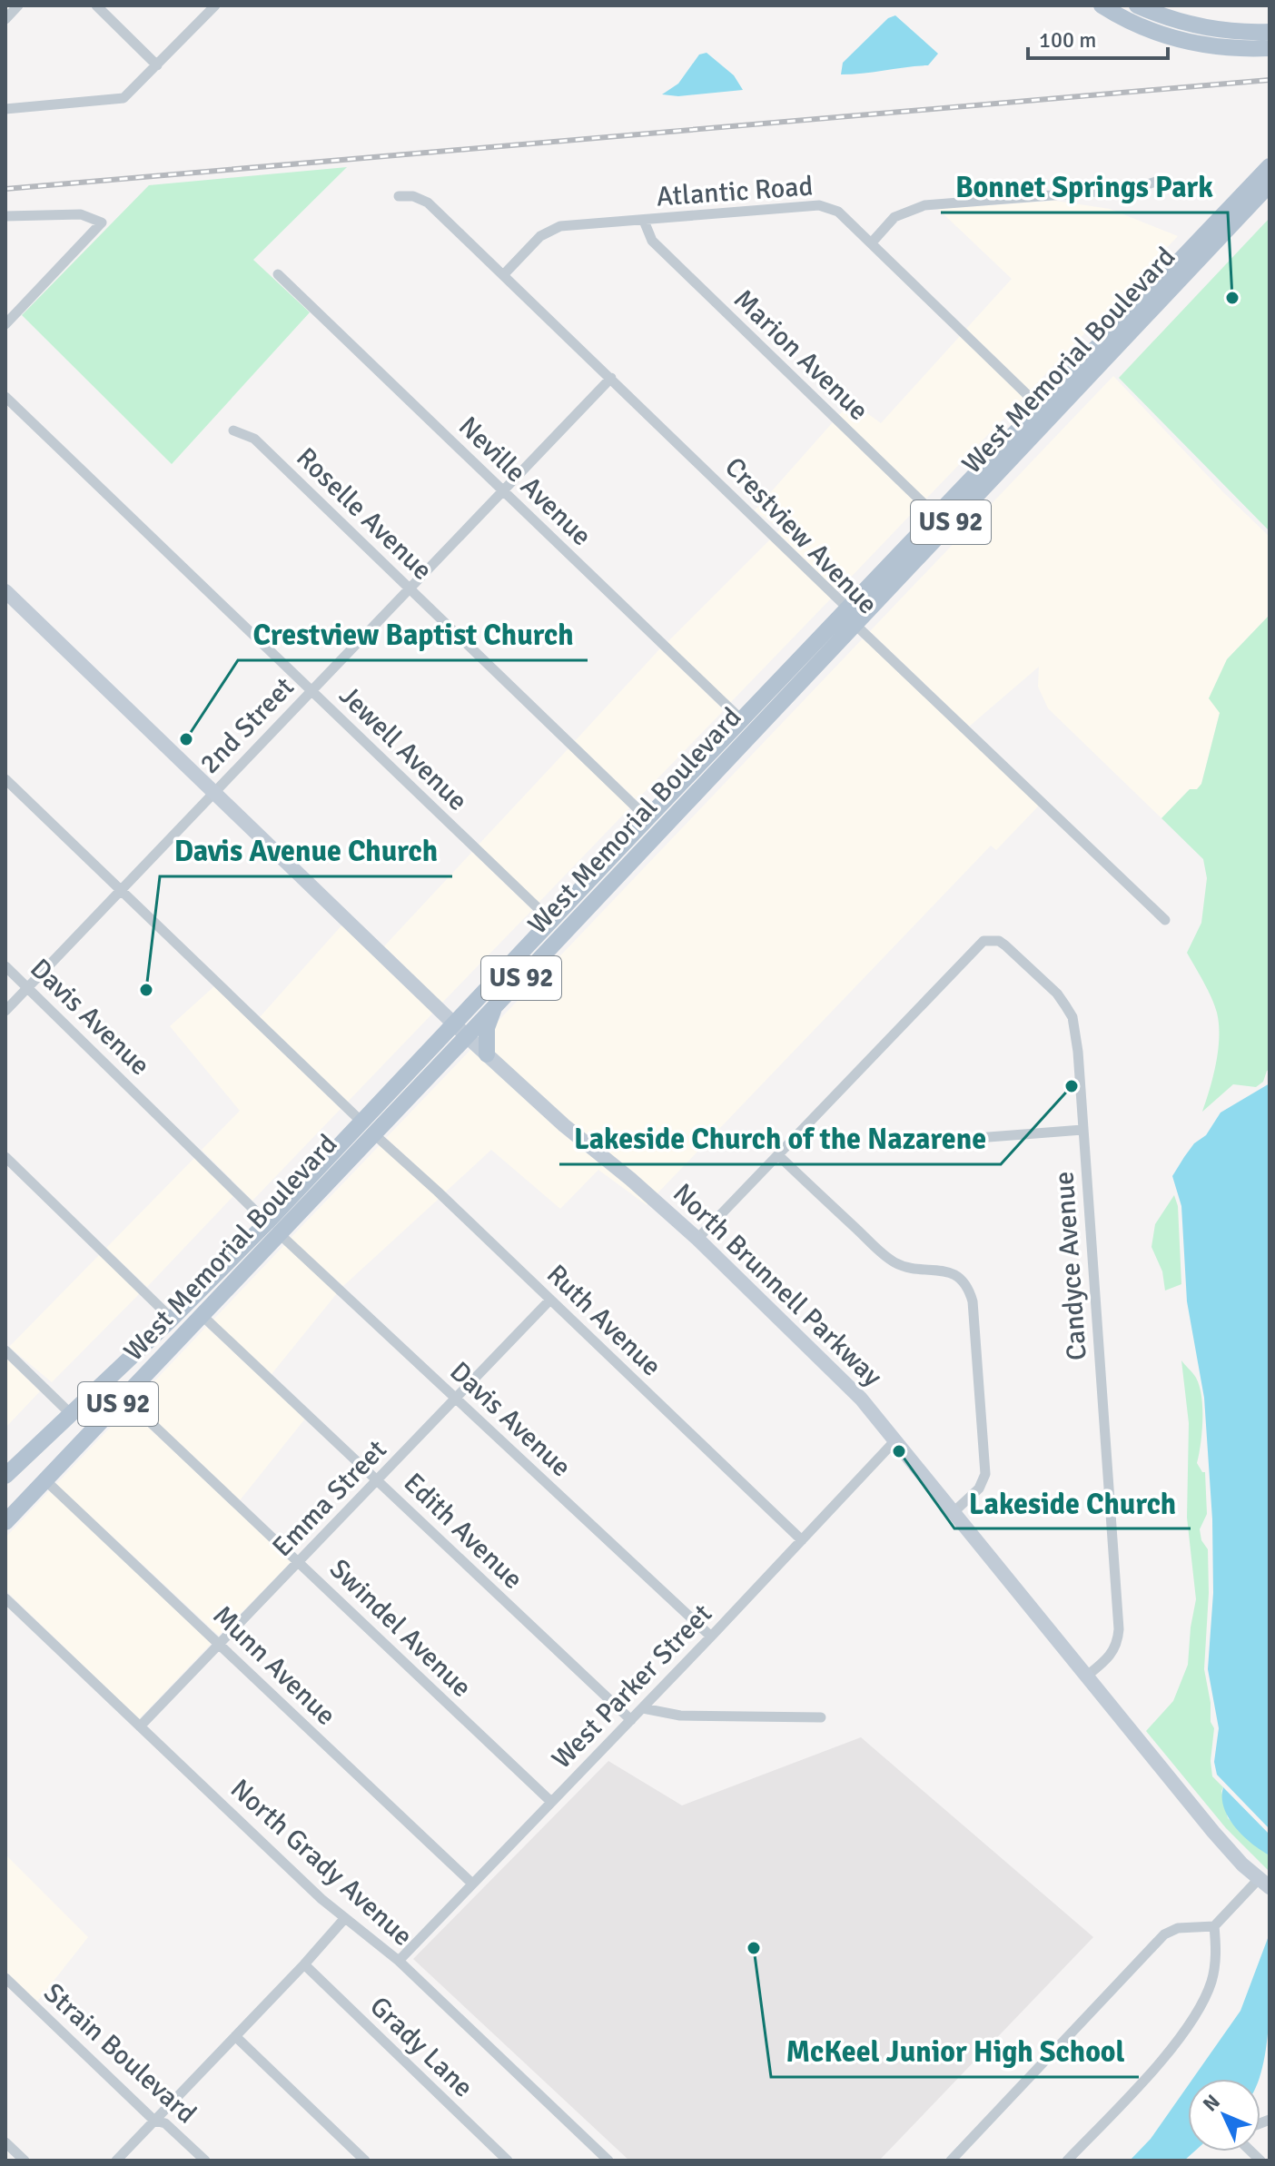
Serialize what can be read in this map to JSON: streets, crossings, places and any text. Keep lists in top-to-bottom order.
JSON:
{
  "streets": {
    "main road": ["West Memorial Boulevard", "US 92"],
    "street": [
      "Atlantic Road",
      "Marion Avenue",
      "Neville Avenue",
      "Roselle Avenue",
      "Crestview Avenue",
      "2nd Street",
      "Jewell Avenue",
      "Davis Avenue",
      "Candyce Avenue",
      "North Brunnell Parkway",
      "Ruth Avenue",
      "Emma Street",
      "Edith Avenue",
      "Swindel Avenue",
      "Munn Avenue",
      "West Parker Street",
      "North Grady Avenue",
      "Grady Lane",
      "Strain Boulevard"
    ]
  },
  "crossings": [
    ["Atlantic Road", "Marion Avenue"],
    ["Atlantic Road", "West Memorial Boulevard"],
    ["Atlantic Road", "Crestview Avenue"],
    ["Marion Avenue", "West Memorial Boulevard"],
    ["West Memorial Boulevard", "Neville Avenue"],
    ["West Memorial Boulevard", "Roselle Avenue"],
    ["West Memorial Boulevard", "US 92"],
    ["West Memorial Boulevard", "Crestview Avenue"],
    ["West Memorial Boulevard", "Jewell Avenue"],
    ["West Memorial Boulevard", "Davis Avenue"],
    ["West Memorial Boulevard", "North Brunnell Parkway"],
    ["West Memorial Boulevard", "Ruth Avenue"],
    ["West Memorial Boulevard", "Edith Avenue"],
    ["West Memorial Boulevard", "Swindel Avenue"],
    ["West Memorial Boulevard", "Munn Avenue"],
    ["Neville Avenue", "2nd Street"],
    ["Roselle Avenue", "2nd Street"],
    ["Crestview Avenue", "2nd Street"],
    ["2nd Street", "Jewell Avenue"],
    ["2nd Street", "Davis Avenue"],
    ["2nd Street", "North Brunnell Parkway"],
    ["2nd Street", "Ruth Avenue"],
    ["Davis Avenue", "Emma Street"],
    ["Davis Avenue", "West Parker Street"],
    ["Candyce Avenue", "North Brunnell Parkway"],
    ["North Brunnell Parkway", "West Parker Street"],
    ["Ruth Avenue", "Emma Street"],
    ["Ruth Avenue", "West Parker Street"],
    ["Emma Street", "Edith Avenue"],
    ["Emma Street", "Swindel Avenue"],
    ["Emma Street", "Munn Avenue"],
    ["Emma Street", "North Grady Avenue"],
    ["Edith Avenue", "West Parker Street"],
    ["Swindel Avenue", "West Parker Street"],
    ["Munn Avenue", "West Parker Street"],
    ["West Parker Street", "North Grady Avenue"]
  ],
  "places": [
    "Bonnet Springs Park",
    "Crestview Baptist Church",
    "Davis Avenue Church",
    "Lakeside Church of the Nazarene",
    "Lakeside Church",
    "McKeel Junior High School"
  ],
  "scale_bar": "100 m",
  "north": "top left"
}
